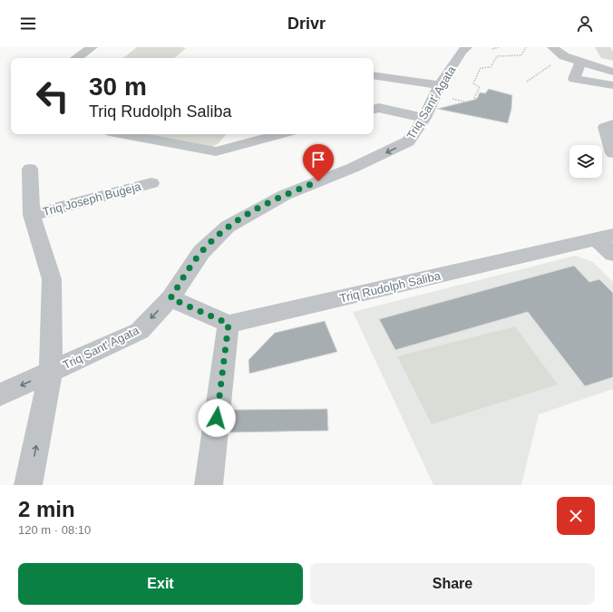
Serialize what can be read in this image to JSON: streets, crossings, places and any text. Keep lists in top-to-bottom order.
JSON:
{
  "streets": {
    "street": ["Triq Sant' Agata", "Triq Joseph Buġeja", "Triq Rudolph Saliba"]
  },
  "one_way": ["Triq Sant' Agata"],
  "page": {
    "header": "Drivr",
    "turn": ["30 m", "Triq Rudolph Saliba"],
    "heading": ["2 min", "120 m · 08:10"],
    "buttons": ["Exit", "Share"]
  }
}
